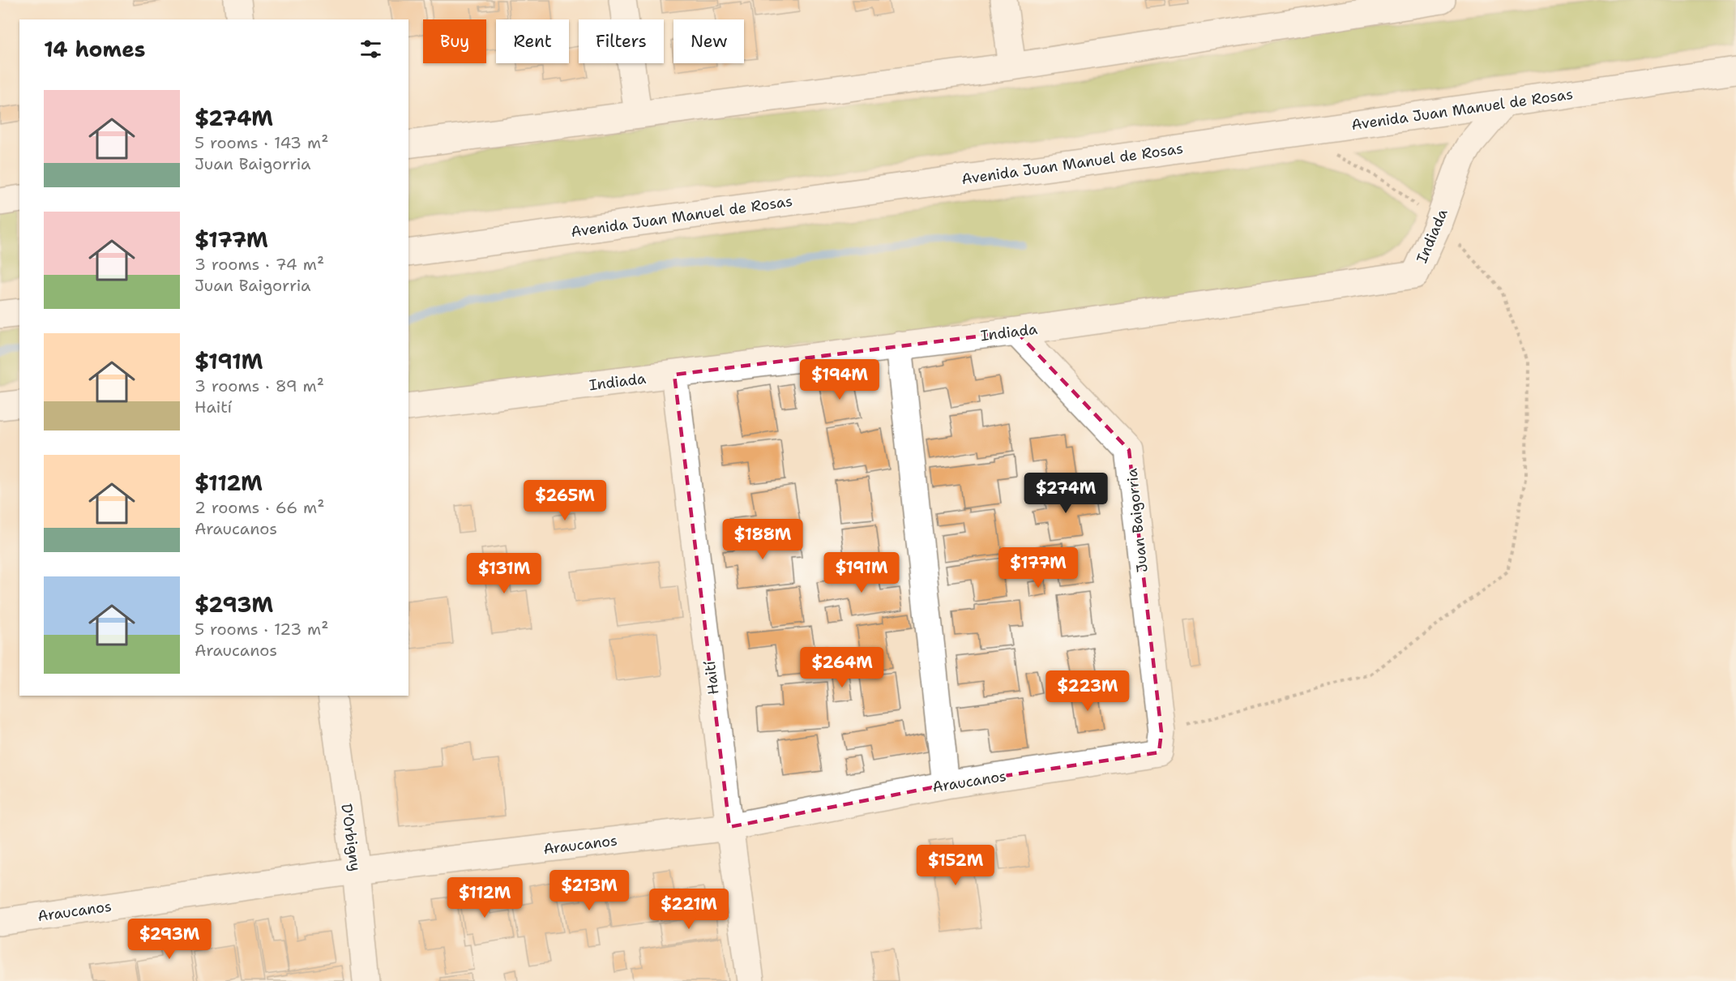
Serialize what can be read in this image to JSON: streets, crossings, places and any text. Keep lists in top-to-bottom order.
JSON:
{
  "streets": {
    "street": [
      "Avenida Juan Manuel de Rosas",
      "Indiada",
      "Juan Baigorria",
      "Haití",
      "Araucanos",
      "D'Orbigny"
    ]
  },
  "crossings": [
    ["Avenida Juan Manuel de Rosas", "Indiada"],
    ["Indiada", "Juan Baigorria"],
    ["Indiada", "Haití"],
    ["Juan Baigorria", "Araucanos"],
    ["Haití", "Araucanos"],
    ["Araucanos", "D'Orbigny"]
  ],
  "page": {
    "chip": [
      "Buy",
      "Rent",
      "Filters",
      "New"
    ],
    "heading": "14 homes",
    "list": [
      {
        "name": "$274M",
        "note": "5 rooms · 143 m² · Juan Baigorria"
      },
      {
        "name": "$177M",
        "note": "3 rooms · 74 m² · Juan Baigorria"
      },
      {
        "name": "$191M",
        "note": "3 rooms · 89 m² · Haití"
      },
      {
        "name": "$112M",
        "note": "2 rooms · 66 m² · Araucanos"
      },
      {
        "name": "$293M",
        "note": "5 rooms · 123 m² · Araucanos"
      }
    ],
    "price": [
      "$194M",
      "$274M",
      "$265M",
      "$188M",
      "$177M",
      "$191M",
      "$131M",
      "$264M",
      "$223M",
      "$152M",
      "$213M",
      "$112M",
      "$221M",
      "$293M"
    ]
  }
}
